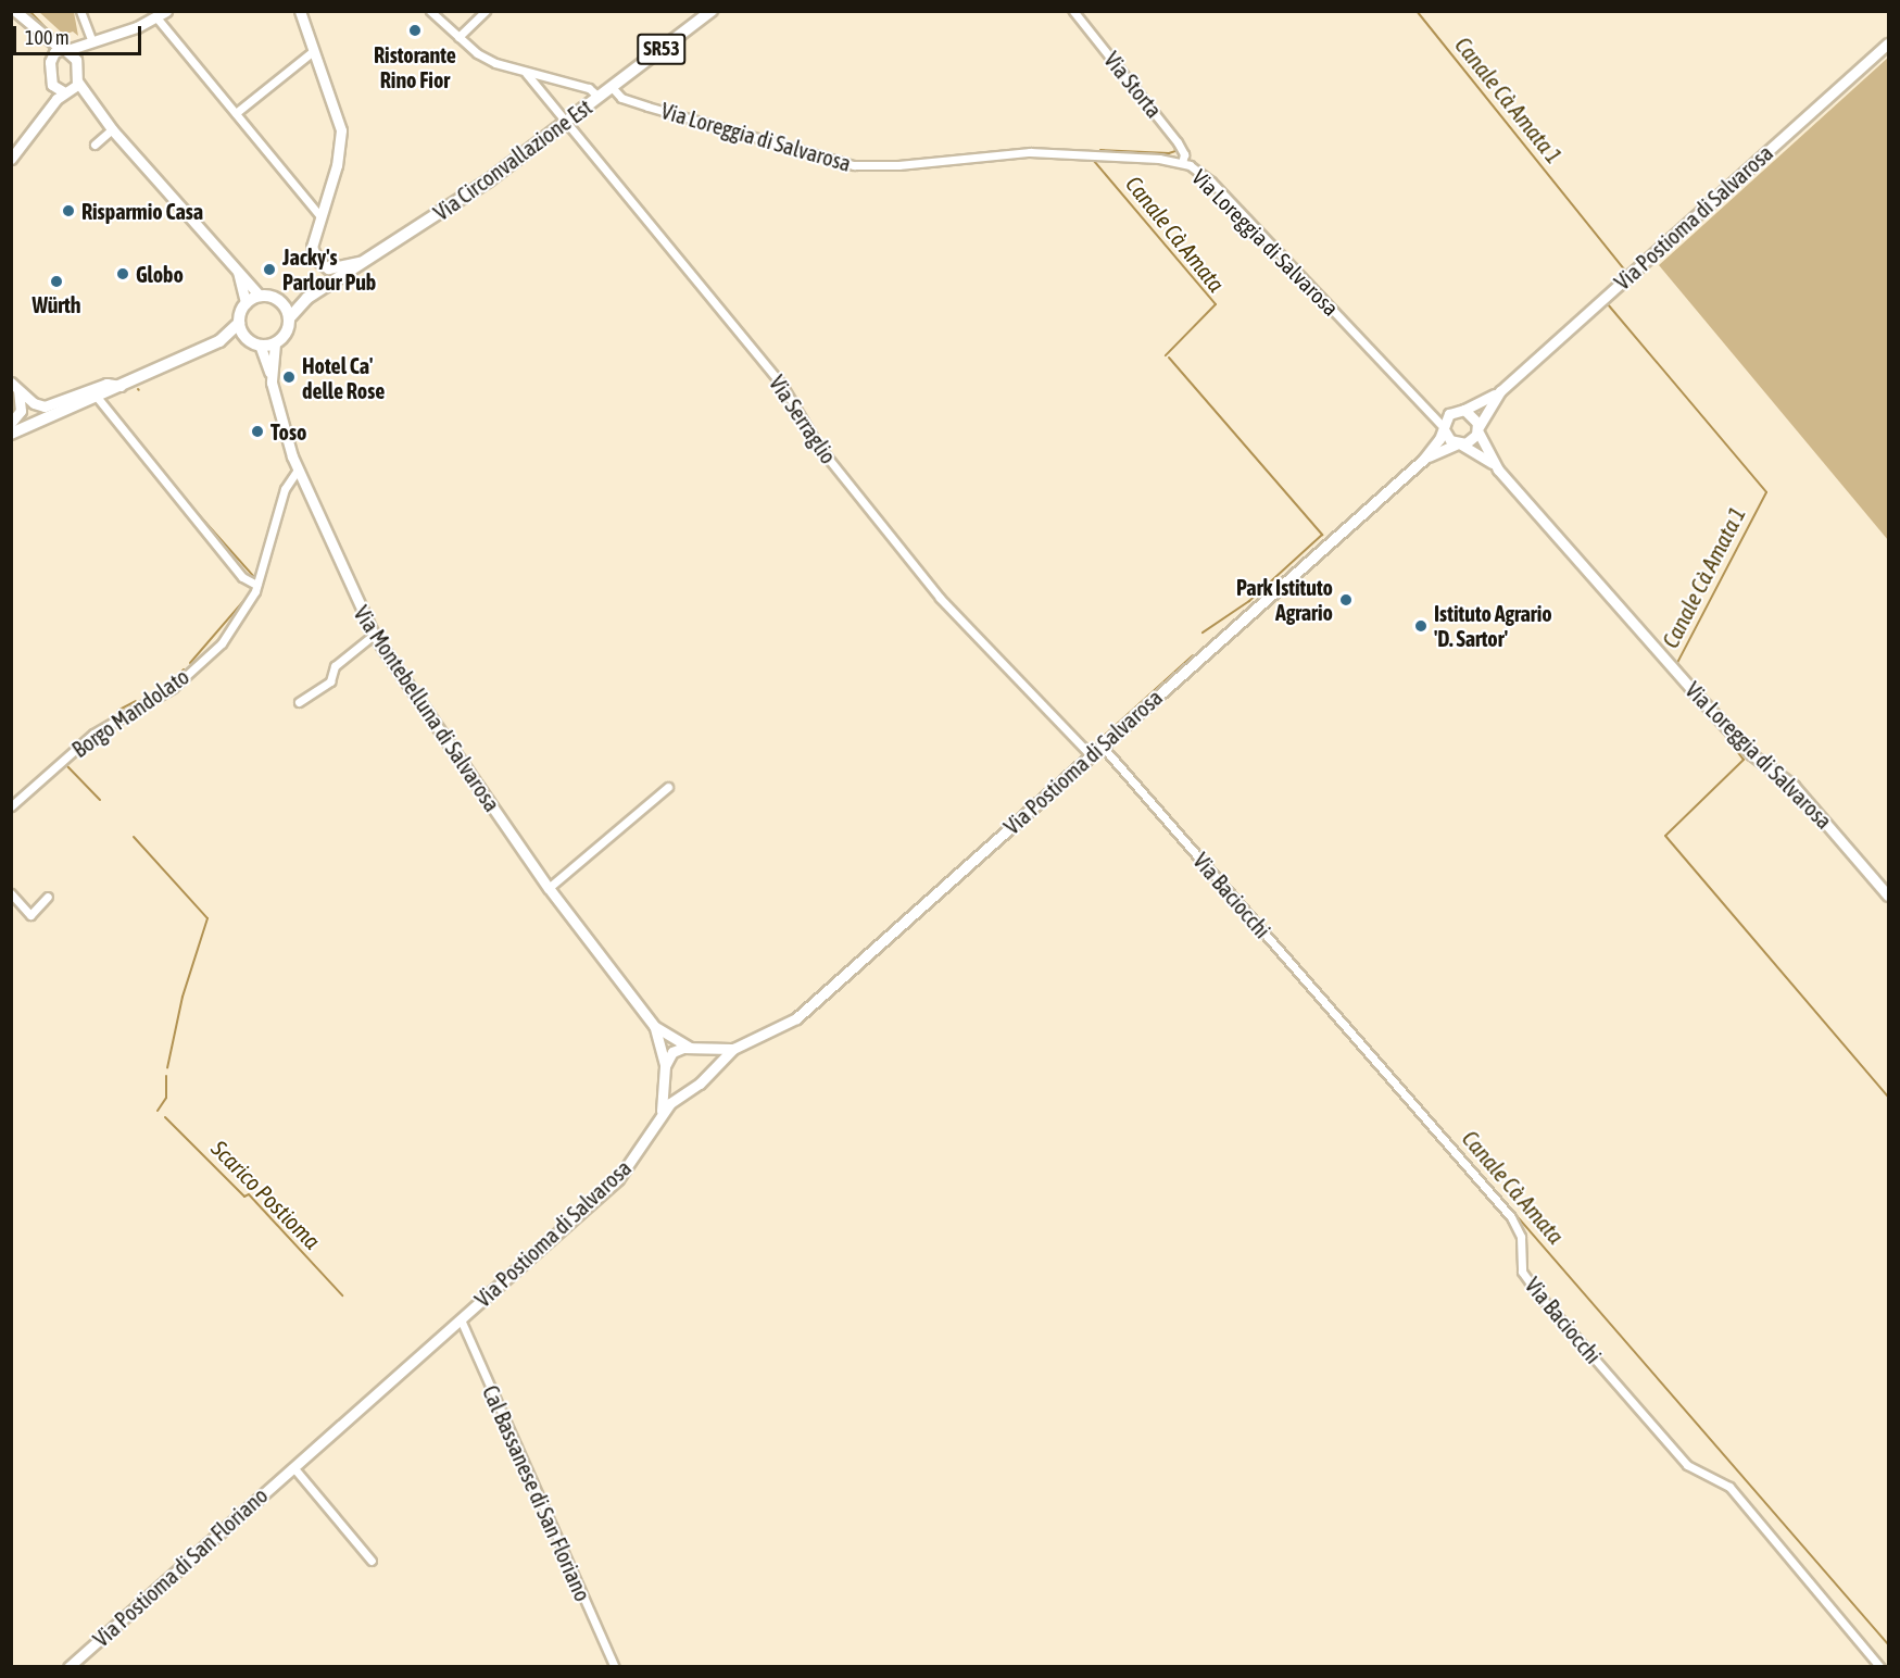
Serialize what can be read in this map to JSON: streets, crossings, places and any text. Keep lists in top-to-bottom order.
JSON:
{
  "streets": {
    "main road": ["SR53", "Via Circonvallazione Est"],
    "street": [
      "Via Storta",
      "Via Loreggia di Salvarosa",
      "Via Postioma di Salvarosa",
      "Via Serraglio",
      "Via Montebelluna di Salvarosa",
      "Borgo Mandolato",
      "Via Baciocchi",
      "Cal Bassanese di San Floriano",
      "Via Postioma di San Floriano"
    ]
  },
  "crossings": [
    ["Via Storta", "Via Loreggia di Salvarosa"],
    ["Via Loreggia di Salvarosa", "Via Circonvallazione Est"],
    ["Via Loreggia di Salvarosa", "Via Postioma di Salvarosa"],
    ["Via Circonvallazione Est", "Via Serraglio"],
    ["Via Postioma di Salvarosa", "Via Serraglio"],
    ["Via Postioma di Salvarosa", "Via Montebelluna di Salvarosa"],
    ["Via Postioma di Salvarosa", "Via Baciocchi"],
    ["Via Postioma di Salvarosa", "Cal Bassanese di San Floriano"],
    ["Via Postioma di Salvarosa", "Via Postioma di San Floriano"],
    ["Via Montebelluna di Salvarosa", "Borgo Mandolato"],
    ["Cal Bassanese di San Floriano", "Via Postioma di San Floriano"]
  ],
  "water": ["Canale Cà Amata 1", "Canale Cà Amata", "Scarico Postioma"],
  "places": [
    "Ristorante Rino Fior",
    "Risparmio Casa",
    "Jacky's Parlour Pub",
    "Globo",
    "Würth",
    "Hotel Ca' delle Rose",
    "Toso",
    "Park Istituto Agrario",
    "Istituto Agrario 'D. Sartor'"
  ],
  "scale_bar": "100 m"
}
